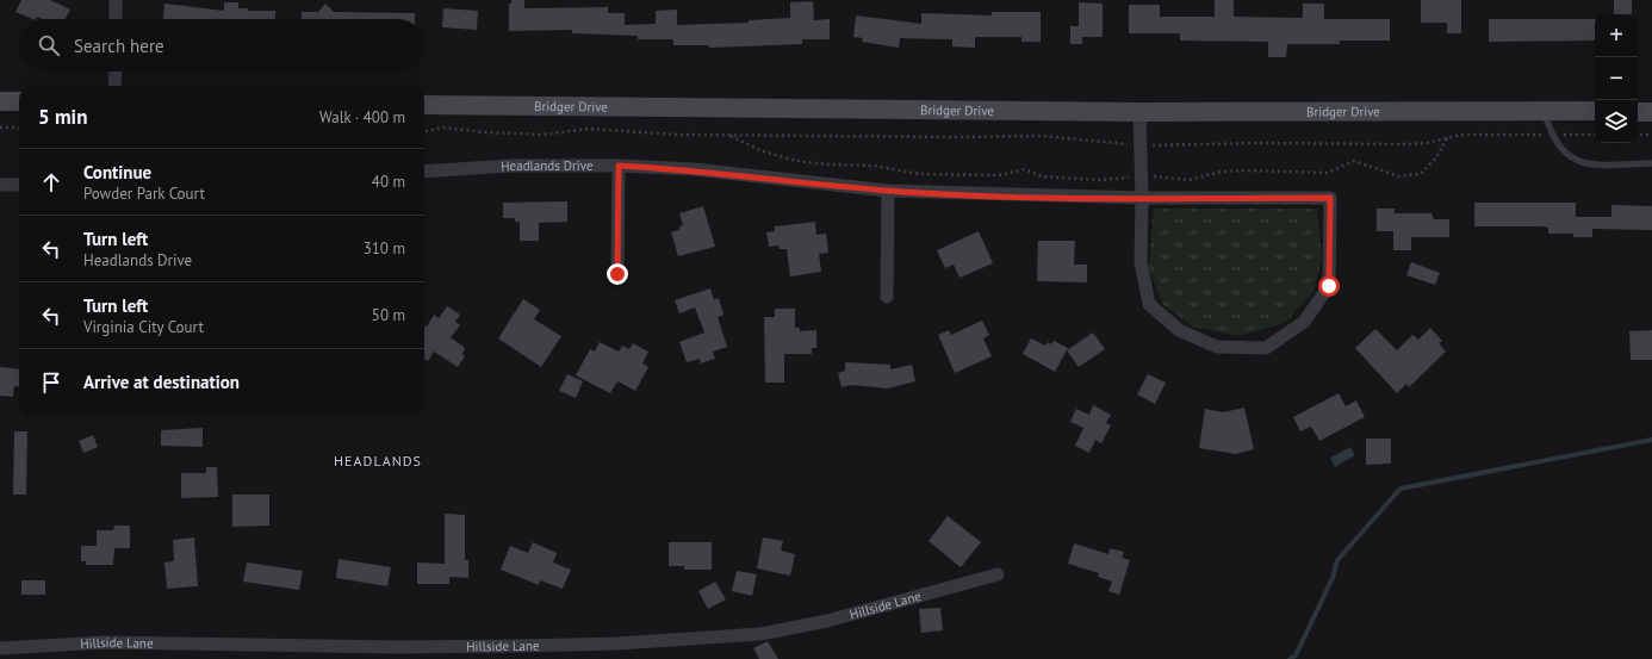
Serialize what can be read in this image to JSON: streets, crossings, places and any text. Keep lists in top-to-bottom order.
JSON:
{
  "streets": {
    "main road": ["Bridger Drive"],
    "street": ["Headlands Drive", "Hillside Lane"]
  },
  "districts": ["HEADLANDS"],
  "page": {
    "map_buttons": ["+", "−"],
    "search": "Search here",
    "heading": ["5 min", "Walk · 400 m"],
    "list": [
      ["Continue", "Powder Park Court", "40 m"],
      ["Turn left", "Headlands Drive", "310 m"],
      ["Turn left", "Virginia City Court", "50 m"],
      "Arrive at destination"
    ]
  }
}
